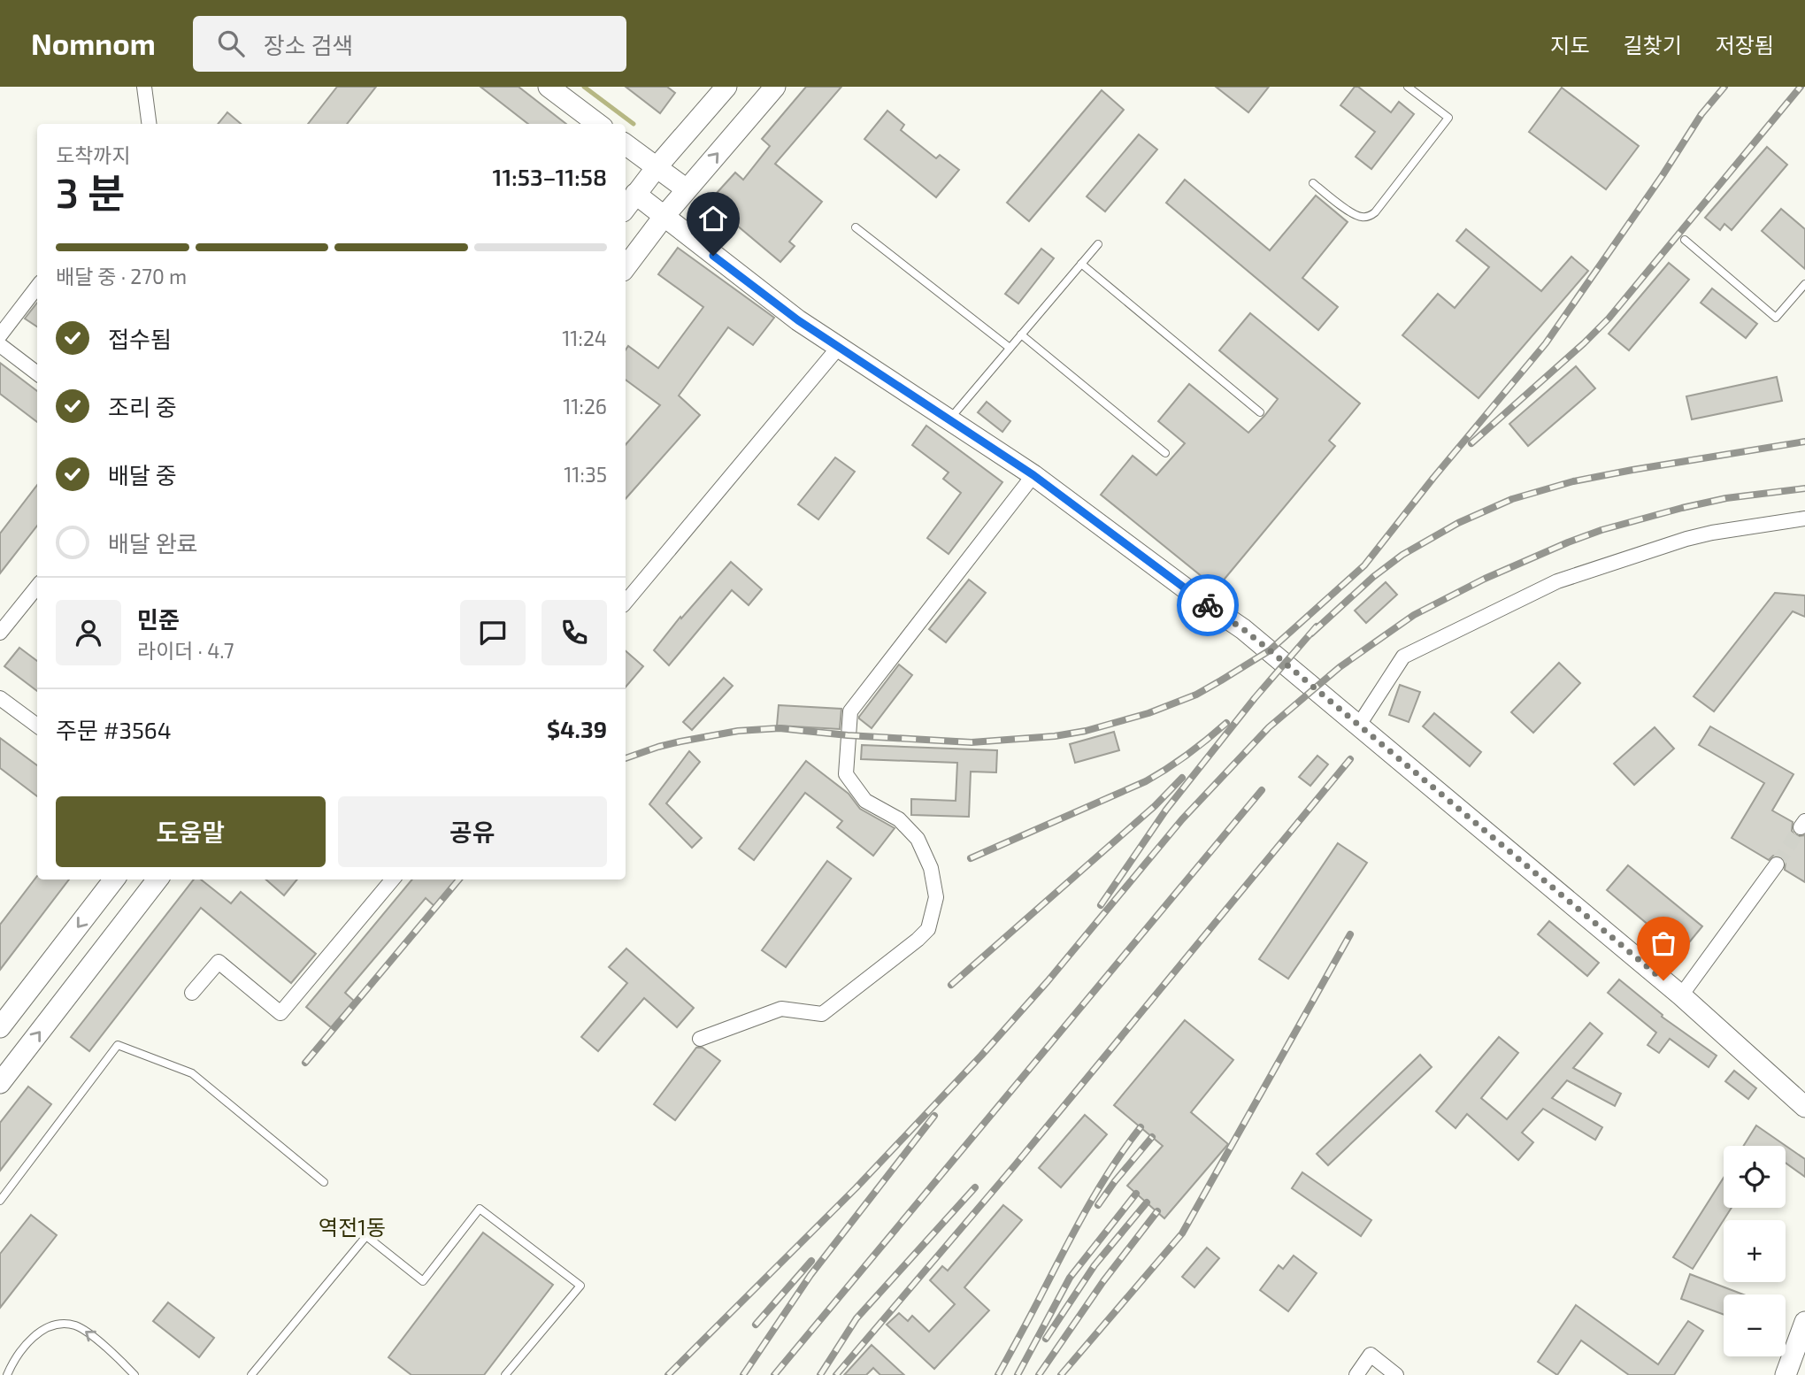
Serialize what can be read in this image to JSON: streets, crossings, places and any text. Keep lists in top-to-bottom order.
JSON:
{
  "districts": ["역전1동"],
  "page": {
    "header": "Nomnom",
    "search": "장소 검색",
    "nav": ["지도", "길찾기", "저장됨"],
    "heading": ["3 분", "도착까지", "11:53–11:58"],
    "panel": [
      "민준",
      "라이더 · 4.7",
      "주문 #3564",
      "$4.39"
    ],
    "bar": "배달 중 · 270 m",
    "list": [
      ["접수됨", "11:24"],
      ["조리 중", "11:26"],
      ["배달 중", "11:35"],
      "배달 완료"
    ],
    "buttons": ["도움말", "공유"],
    "map_buttons": ["+", "−"]
  }
}
